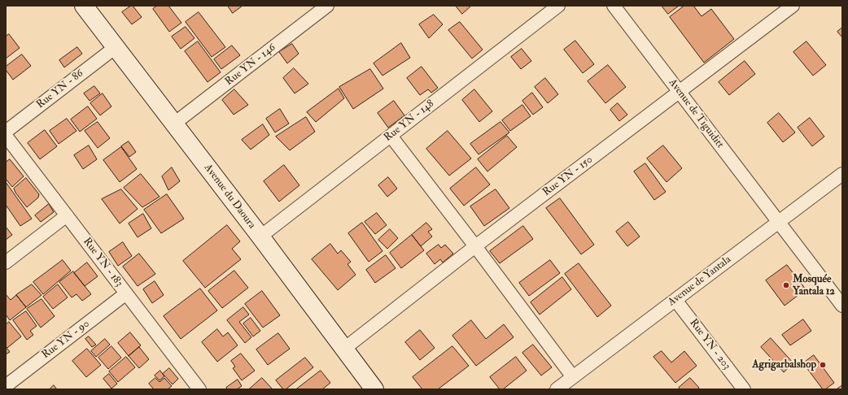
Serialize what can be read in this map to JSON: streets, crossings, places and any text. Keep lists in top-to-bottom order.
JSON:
{
  "streets": {
    "street": [
      "Rue YN - 146",
      "Rue YN - 86",
      "Avenue de Tiguiditt",
      "Rue YN - 148",
      "Rue YN - 150",
      "Avenue du Daoura",
      "Rue YN - 183",
      "Avenue de Yantala",
      "Rue YN - 90",
      "Rue YN - 203"
    ]
  },
  "crossings": [
    ["Rue YN - 146", "Avenue du Daoura"],
    ["Rue YN - 86", "Avenue du Daoura"],
    ["Avenue de Tiguiditt", "Rue YN - 150"],
    ["Avenue de Tiguiditt", "Avenue de Yantala"],
    ["Rue YN - 148", "Avenue du Daoura"],
    ["Rue YN - 150", "Avenue du Daoura"],
    ["Rue YN - 183", "Rue YN - 90"],
    ["Avenue de Yantala", "Rue YN - 203"]
  ],
  "places": ["Mosquée Yantala 12", "Agrigarbalshop"]
}
